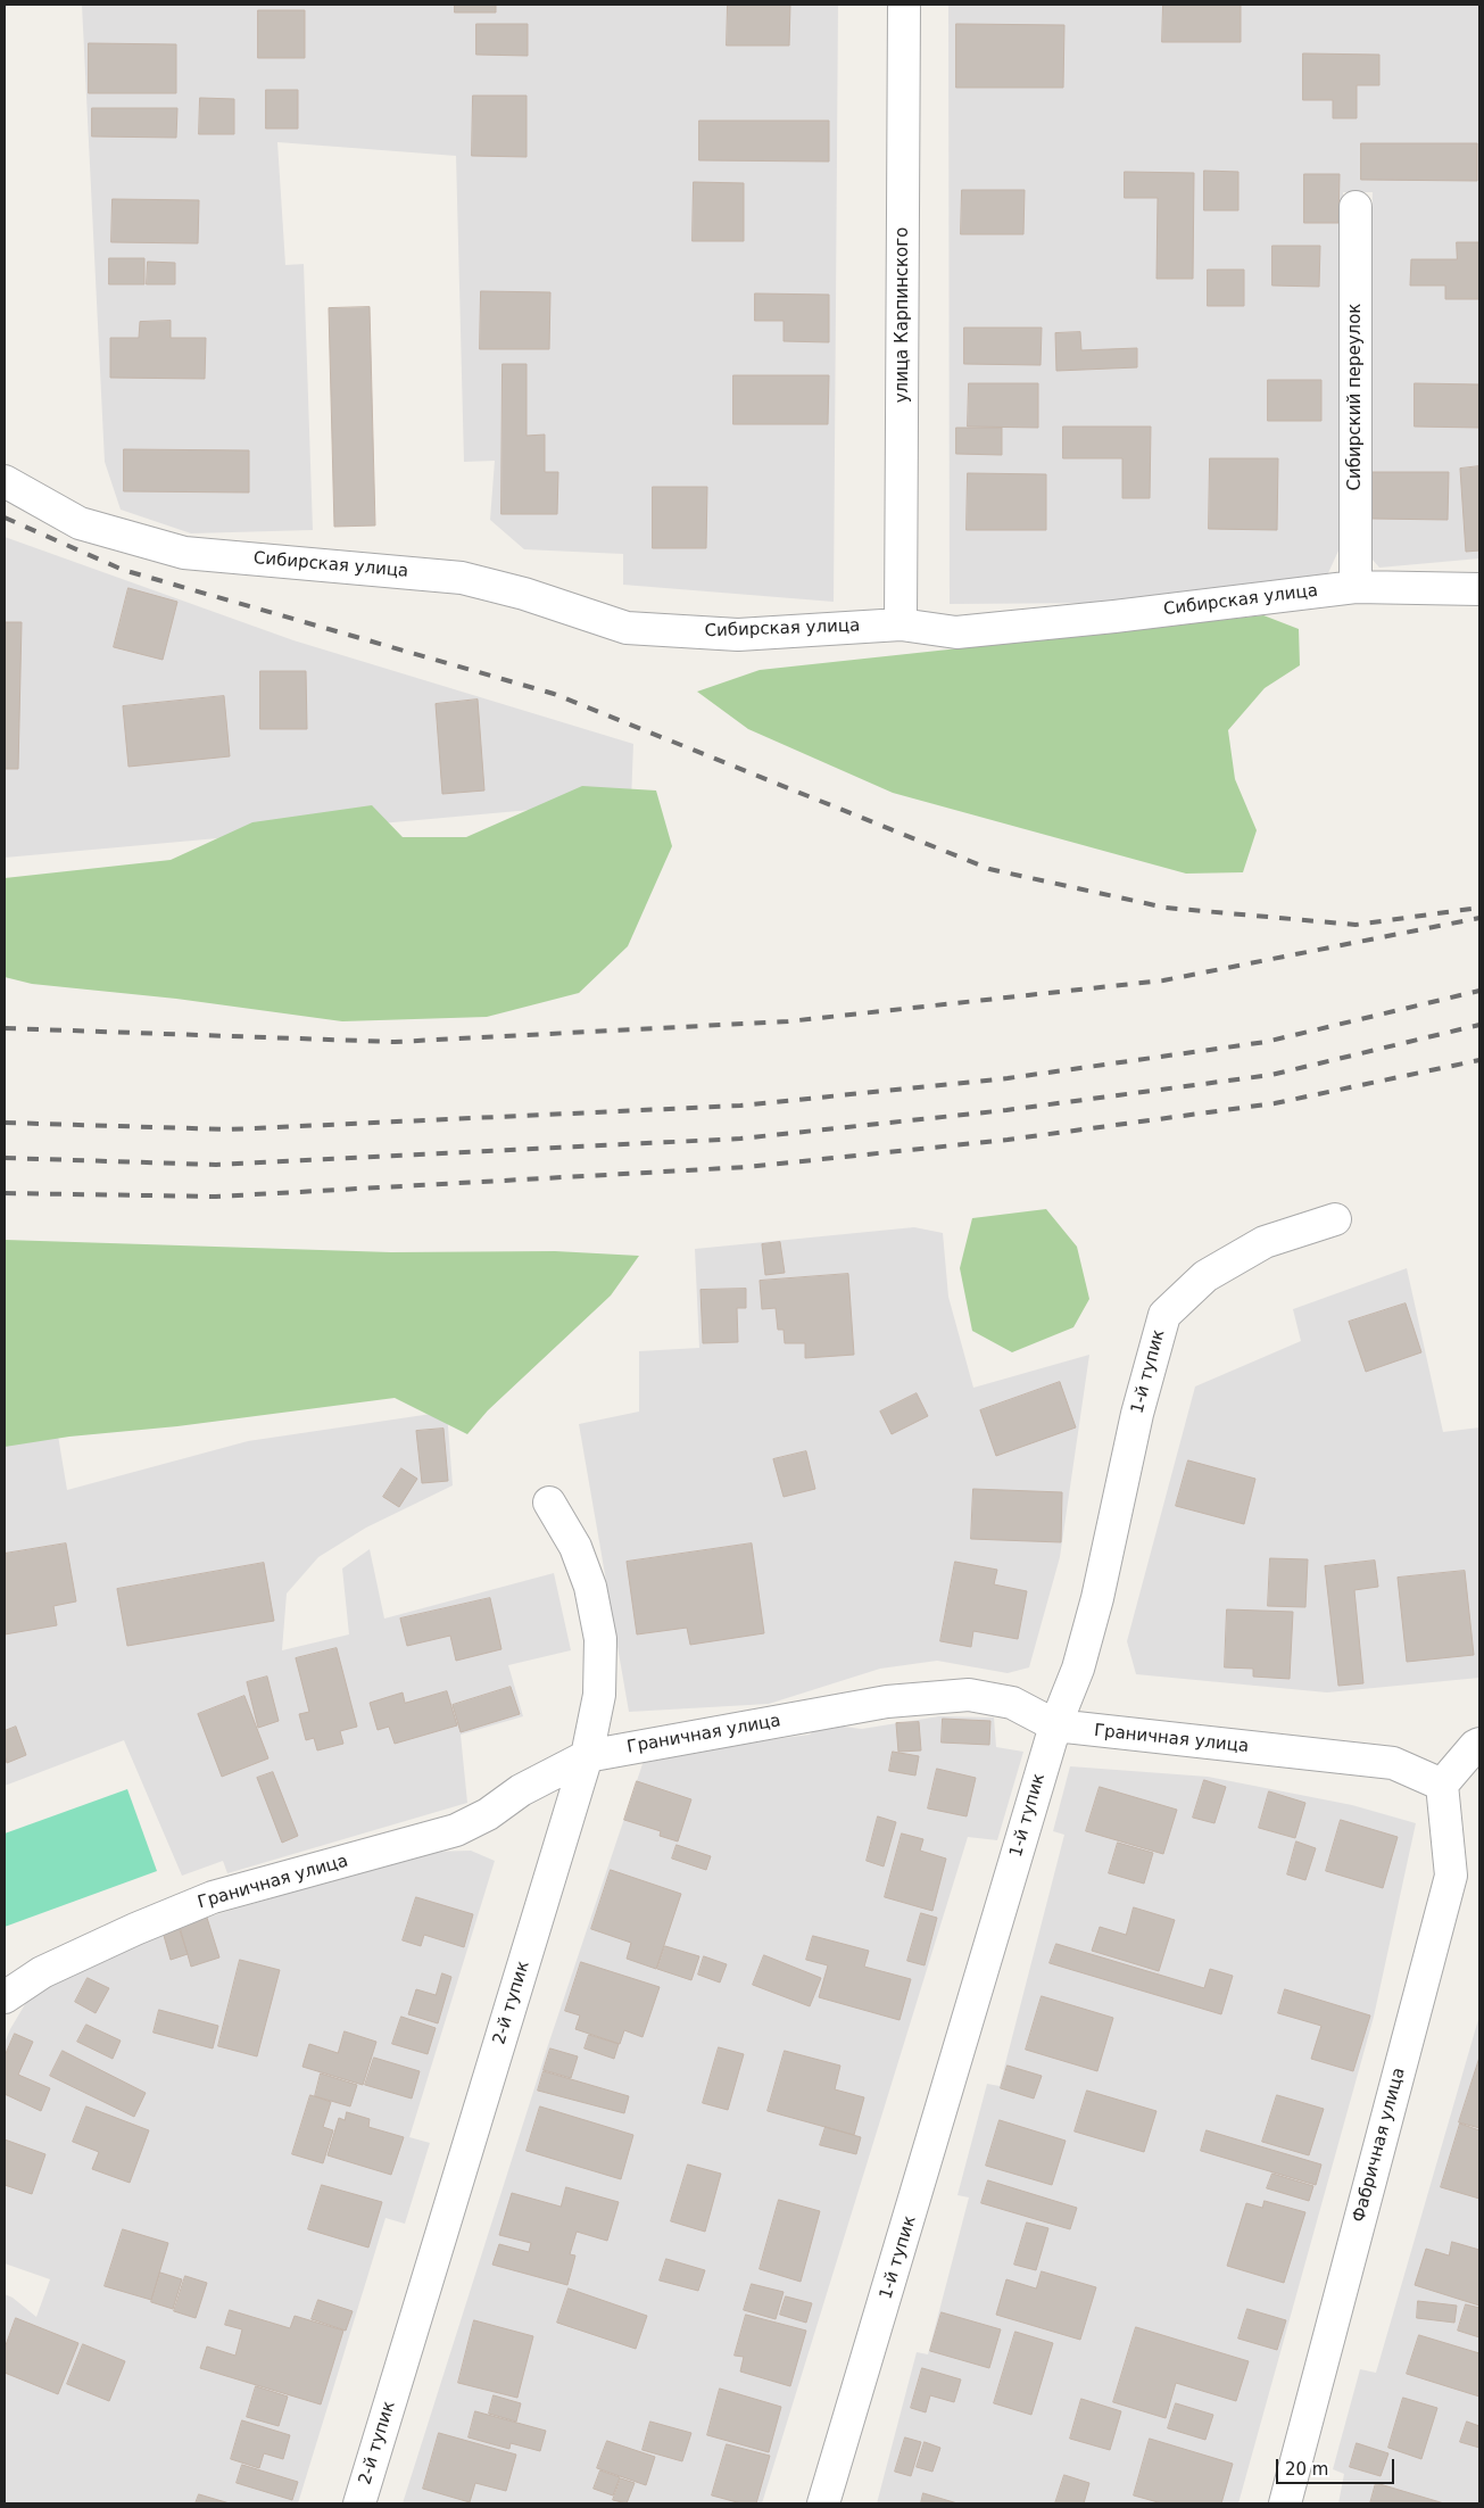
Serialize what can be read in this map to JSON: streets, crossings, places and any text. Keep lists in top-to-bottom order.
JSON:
{
  "streets": {
    "street": [
      "улица Карпинского",
      "Сибирский переулок",
      "Сибирская улица",
      "1-й тупик",
      "Граничная улица",
      "2-й тупик",
      "Фабричная улица"
    ]
  },
  "crossings": [
    ["улица Карпинского", "Сибирская улица"],
    ["Сибирский переулок", "Сибирская улица"],
    ["1-й тупик", "Граничная улица"],
    ["Граничная улица", "2-й тупик"],
    ["Граничная улица", "Фабричная улица"]
  ],
  "scale_bar": "20 m"
}
